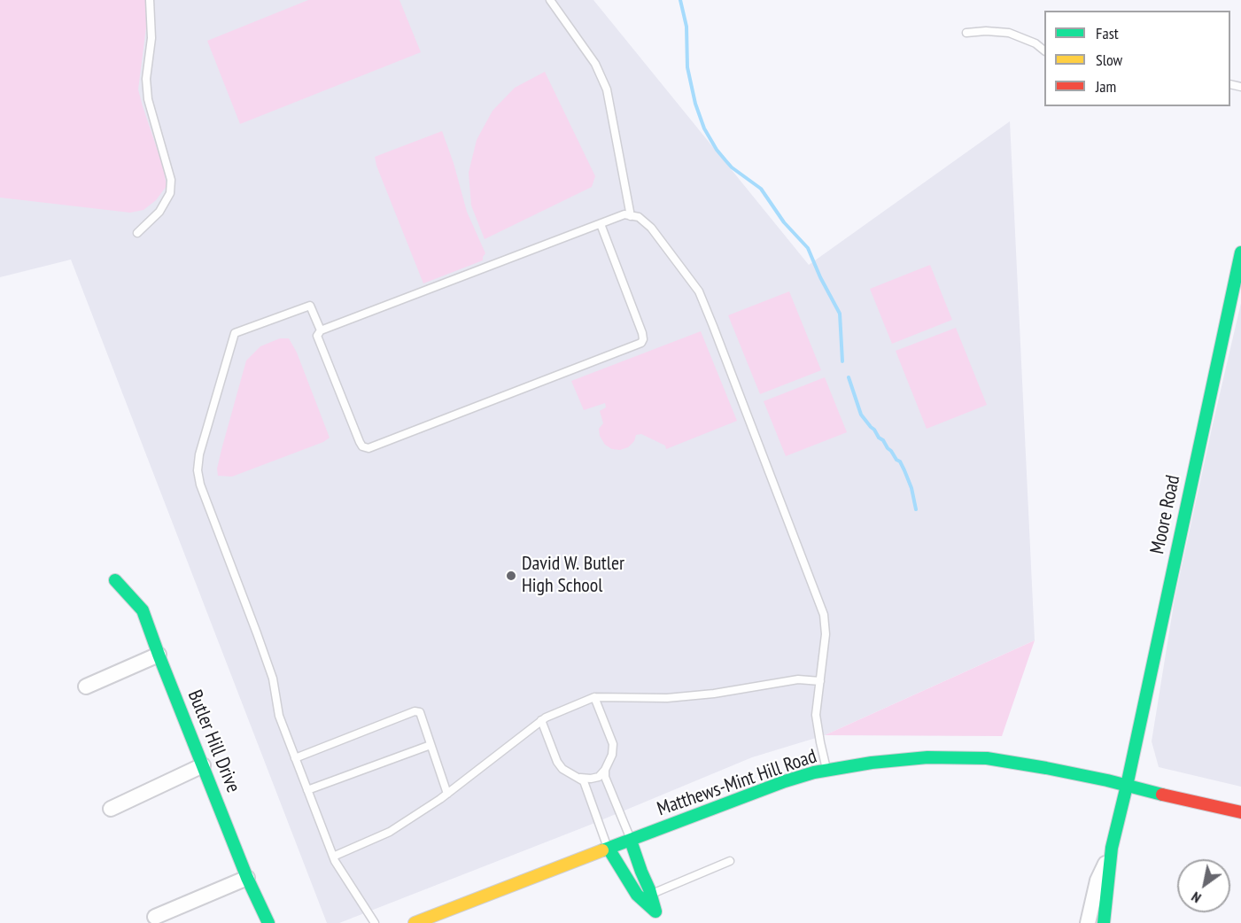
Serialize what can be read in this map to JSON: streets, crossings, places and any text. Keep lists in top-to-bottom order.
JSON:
{
  "streets": {
    "street": ["Moore Road", "Butler Hill Drive", "Matthews-Mint Hill Road"]
  },
  "crossings": [
    ["Moore Road", "Matthews-Mint Hill Road"]
  ],
  "places": ["David W. Butler High School"],
  "legend": ["Fast", "Slow", "Jam"],
  "north": "bottom left"
}
